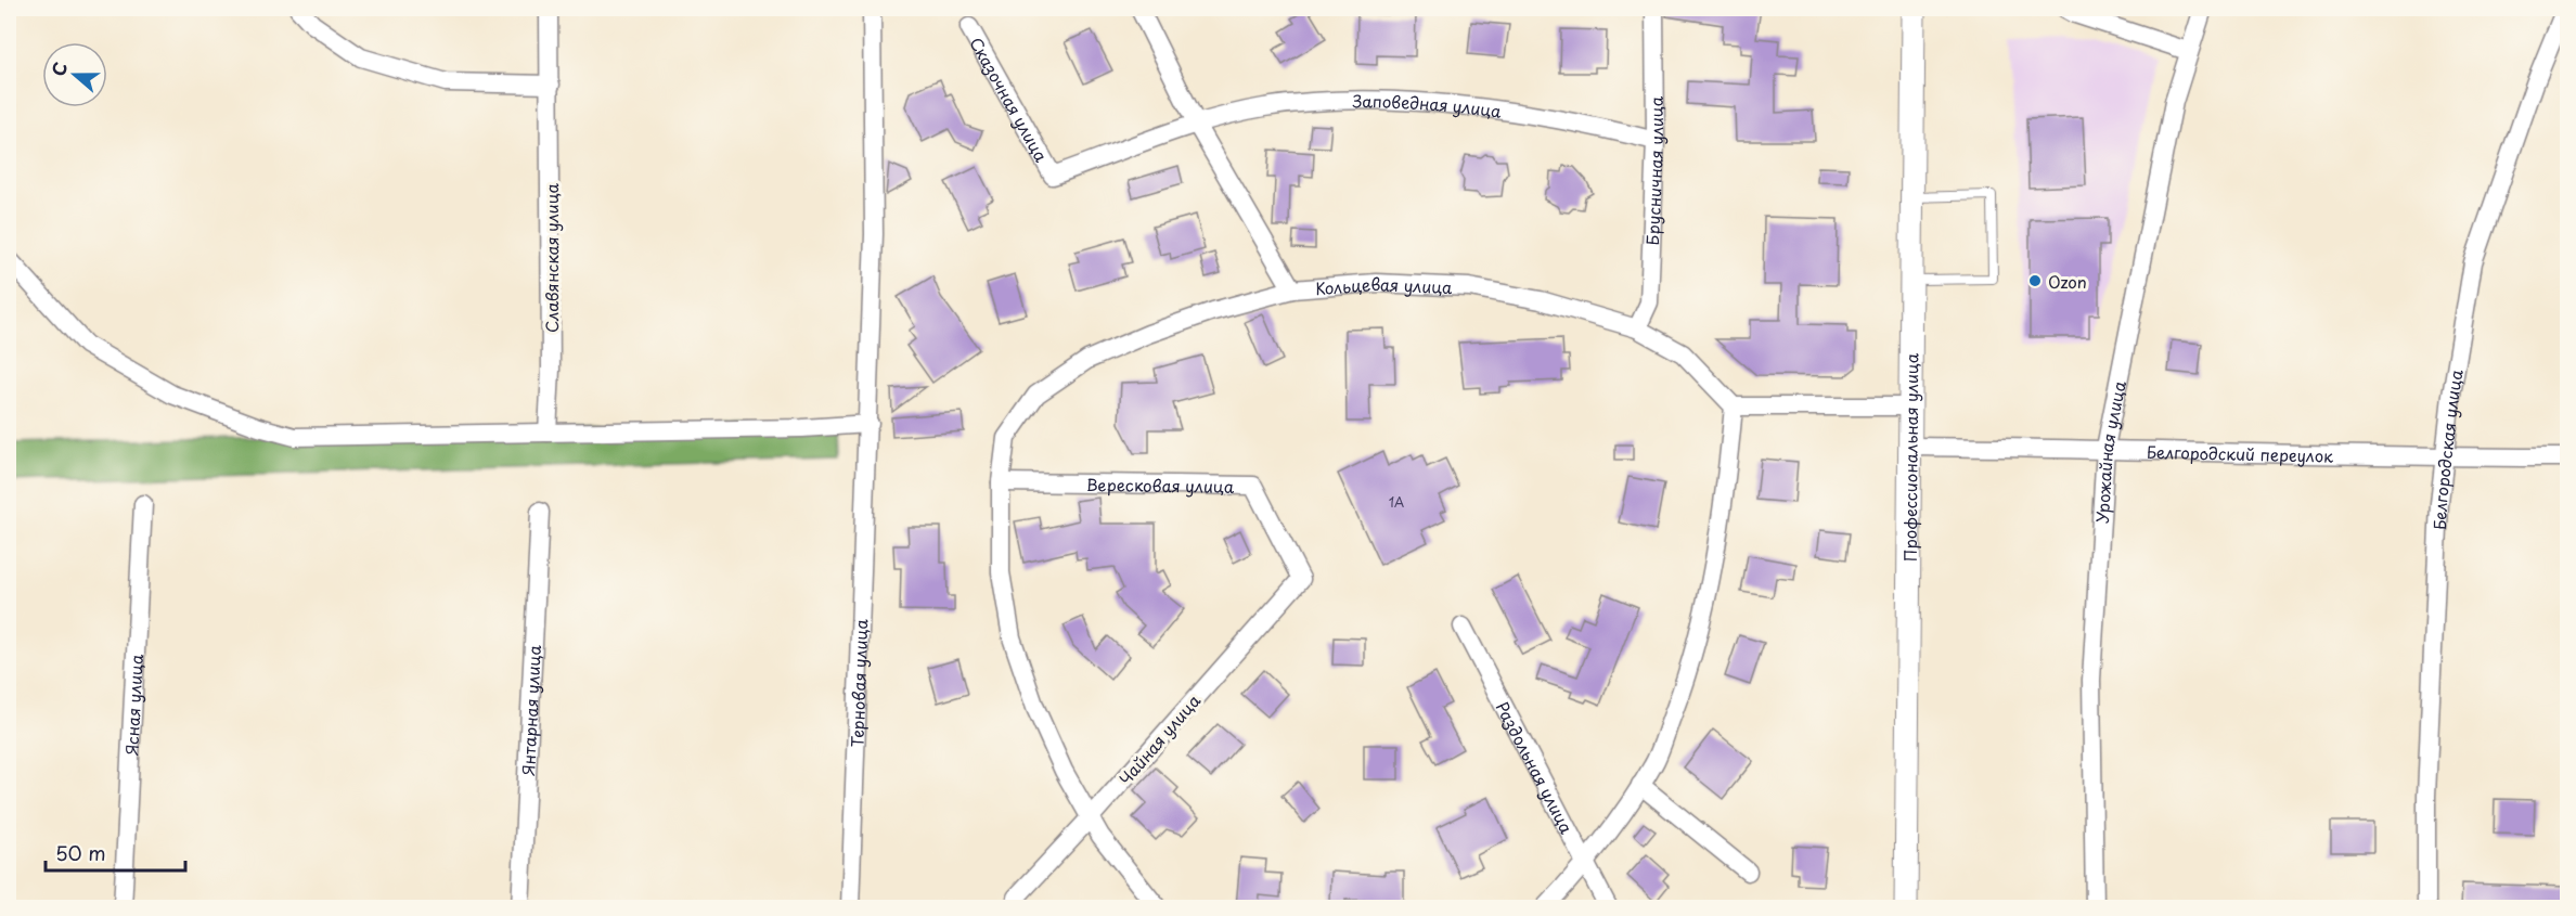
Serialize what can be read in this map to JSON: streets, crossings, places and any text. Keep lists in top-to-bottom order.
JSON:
{
  "streets": {
    "street": [
      "Сказочная улица",
      "Заповедная улица",
      "Брусничная улица",
      "Славянская улица",
      "Кольцевая улица",
      "Белгородская улица",
      "Белгородский переулок",
      "Урожайная улица",
      "Профессиональная улица",
      "Вересковая улица",
      "Терновая улица",
      "Ясная улица",
      "Янтарная улица",
      "Чайная улица",
      "Раздольная улица"
    ]
  },
  "crossings": [
    ["Сказочная улица", "Заповедная улица"],
    ["Заповедная улица", "Брусничная улица"],
    ["Брусничная улица", "Кольцевая улица"],
    ["Кольцевая улица", "Вересковая улица"],
    ["Кольцевая улица", "Чайная улица"],
    ["Белгородская улица", "Белгородский переулок"],
    ["Белгородский переулок", "Урожайная улица"],
    ["Белгородский переулок", "Профессиональная улица"],
    ["Вересковая улица", "Чайная улица"]
  ],
  "places": ["Ozon"],
  "house_numbers": ["1А"],
  "scale_bar": "50 m",
  "north": "left"
}
